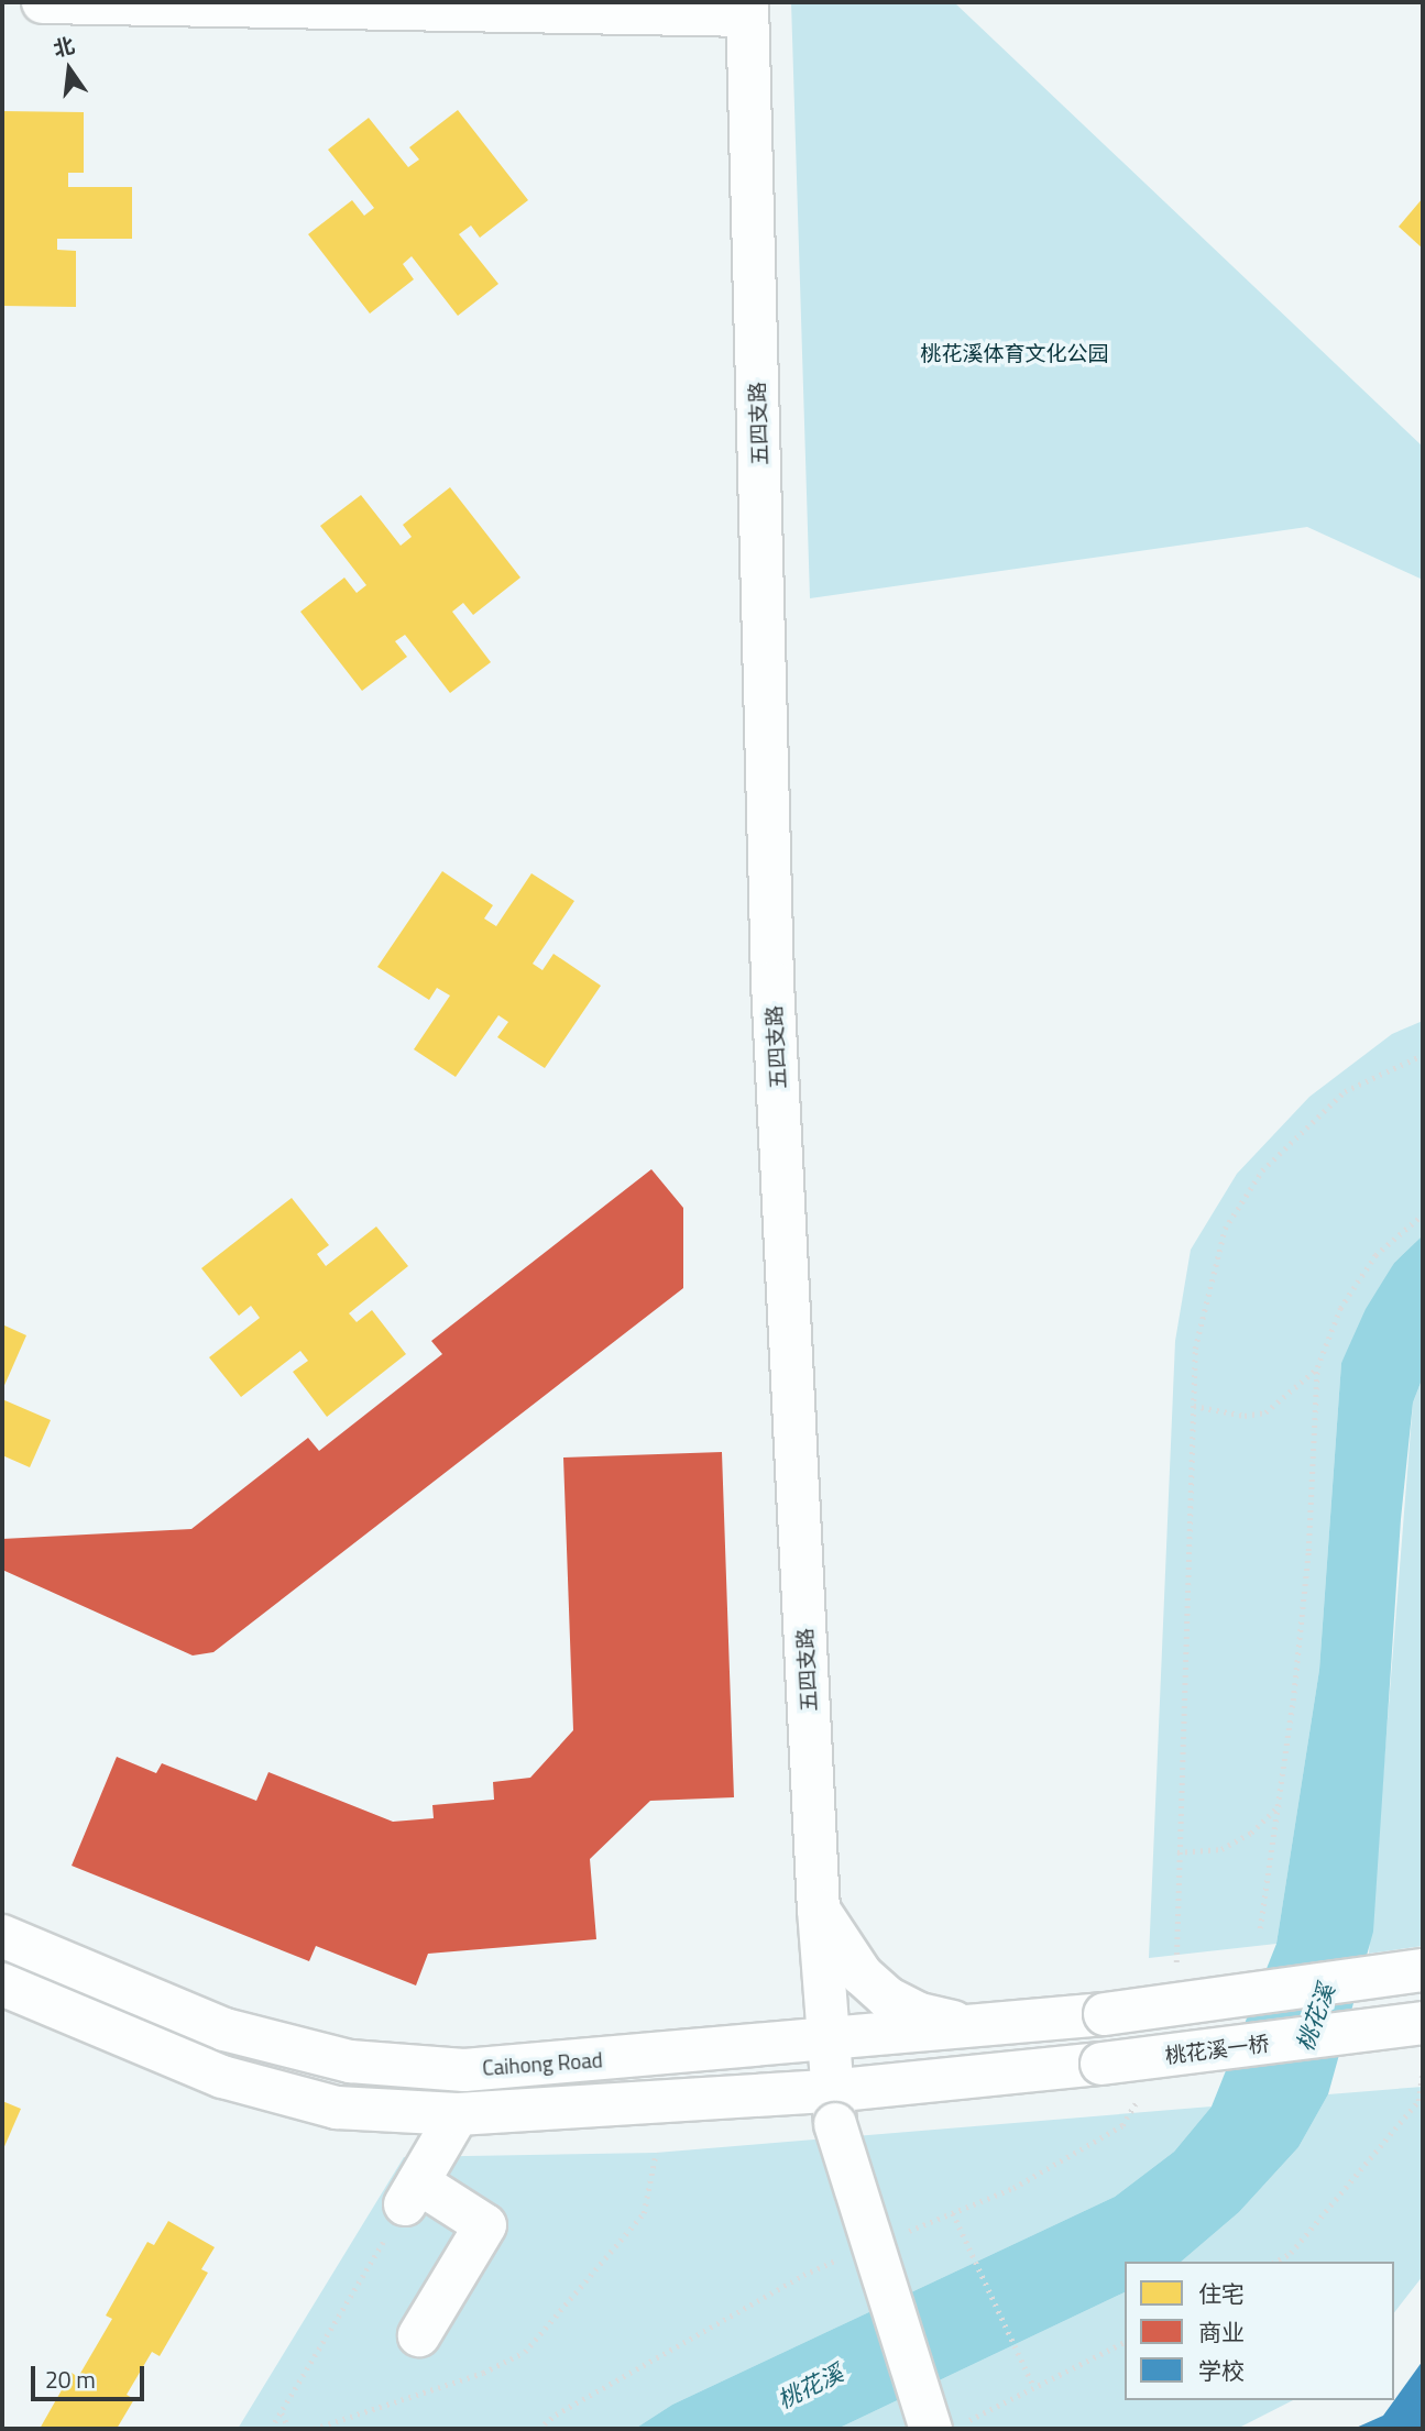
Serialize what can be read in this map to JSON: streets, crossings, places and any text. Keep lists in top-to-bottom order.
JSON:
{
  "streets": {
    "main road": ["五四支路", "桃花溪一桥", "Caihong Road"]
  },
  "crossings": [
    ["五四支路", "桃花溪一桥"],
    ["五四支路", "Caihong Road"]
  ],
  "water": ["桃花溪"],
  "parks": ["桃花溪体育文化公园"],
  "legend": ["住宅", "商业", "学校"],
  "scale_bar": "20 m",
  "north": "top"
}
